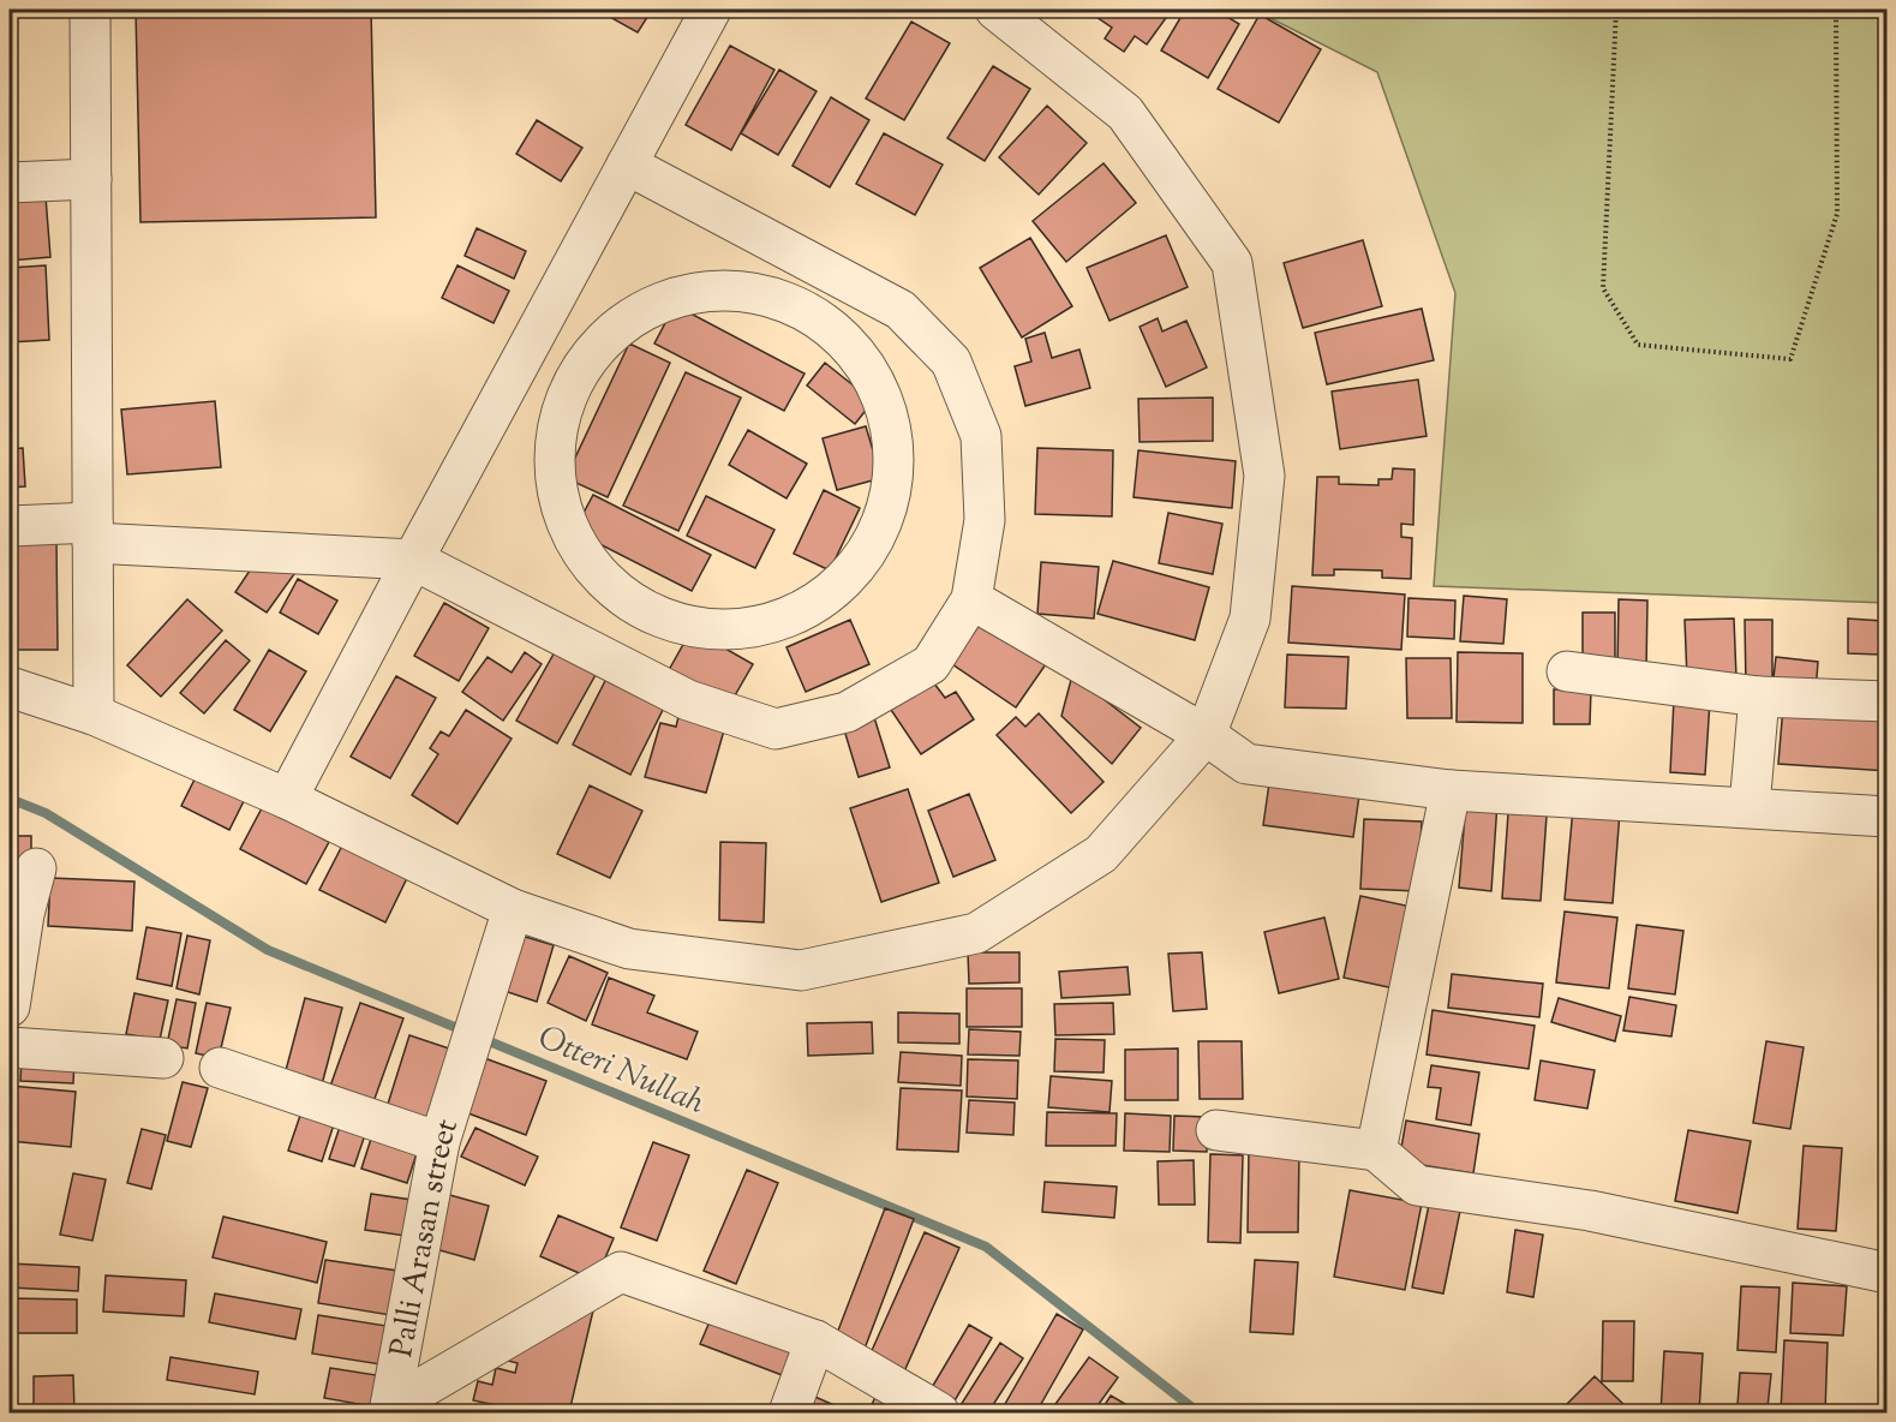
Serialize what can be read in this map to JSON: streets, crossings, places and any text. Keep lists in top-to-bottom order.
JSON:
{
  "streets": {
    "street": ["Palli Arasan street"]
  },
  "water": ["Otteri Nullah"]
}
